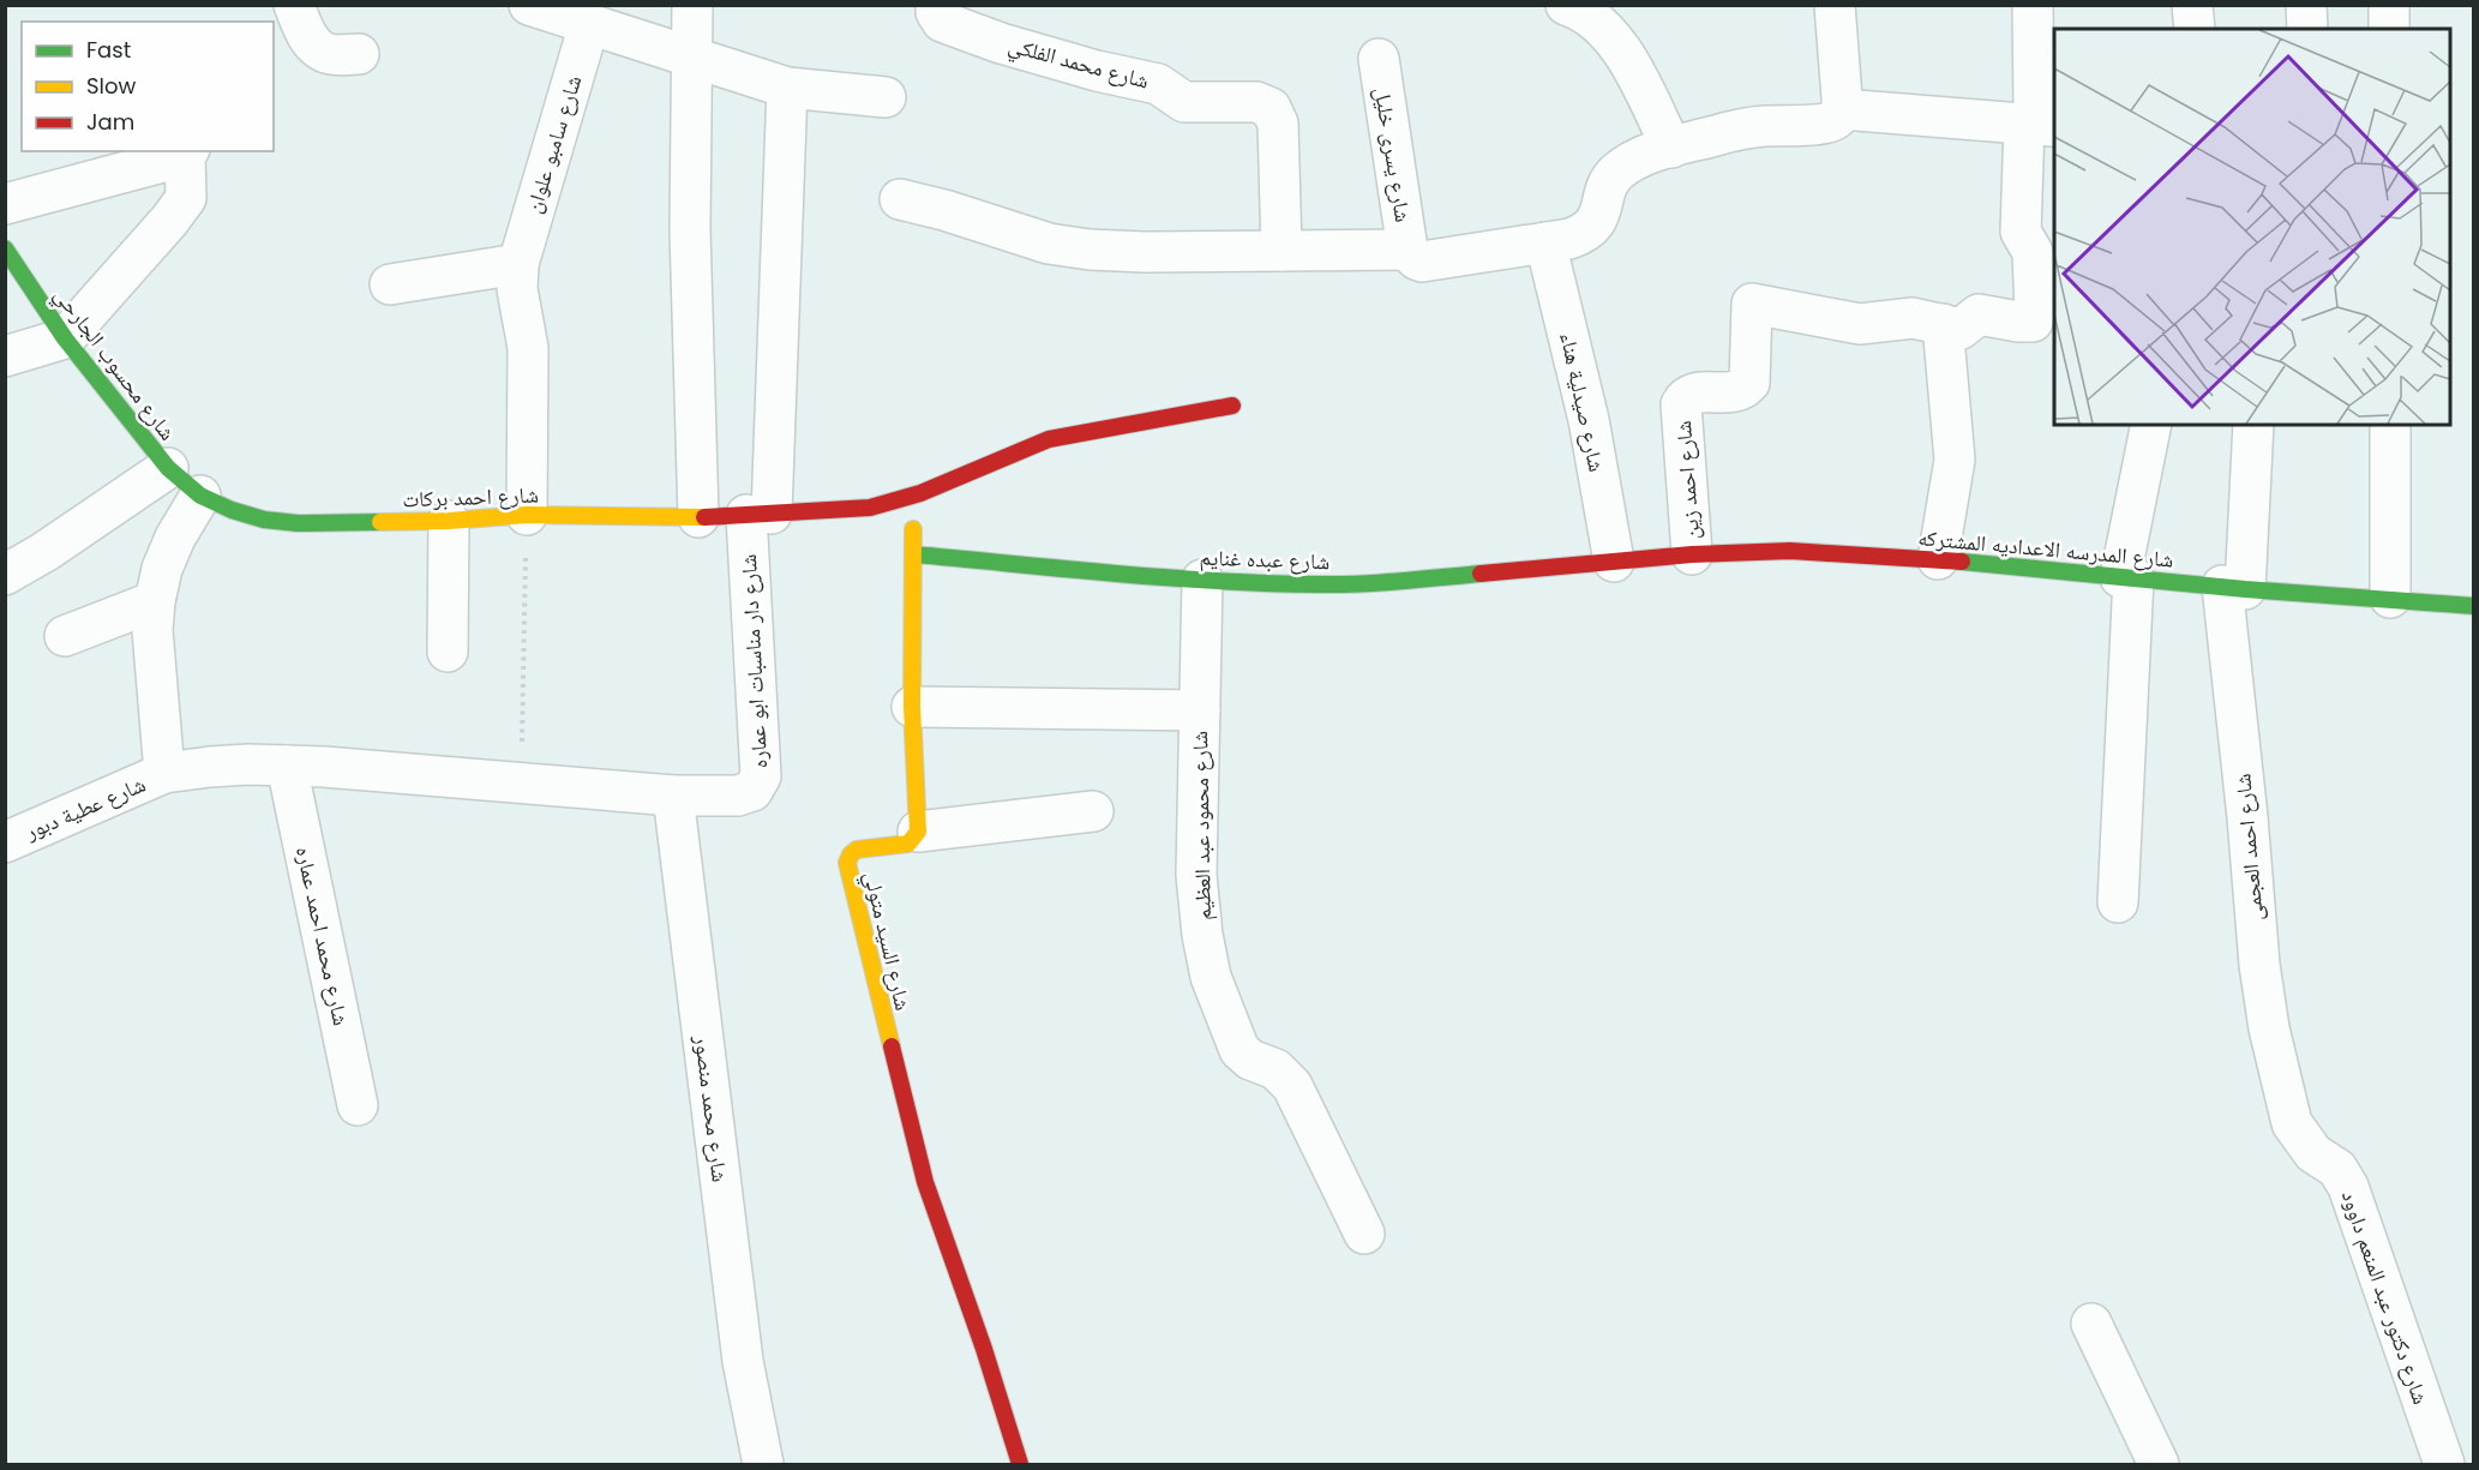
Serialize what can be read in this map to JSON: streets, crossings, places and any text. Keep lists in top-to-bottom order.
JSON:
{
  "streets": {
    "street": [
      "شارع محمد الفلكي",
      "شارع سامبو علوان",
      "شارع يسرى خليل",
      "شارع محسوب الجارحي",
      "شارع صيدلية هناء",
      "شارع احمد زين",
      "شارع احمد بركات",
      "شارع المدرسه الاعداديه المشتركه",
      "شارع عبده غنايم",
      "شارع دار مناسبات ابو عماره",
      "شارع عطية دبور",
      "شارع محمود عبد العظيم",
      "شارع احمد العجمى",
      "شارع محمد احمد عماره",
      "شارع السيد متولي",
      "شارع محمد منصور",
      "شارع دكتور عبد المنعم داوود"
    ]
  },
  "crossings": [
    ["شارع سامبو علوان", "شارع احمد بركات"],
    ["شارع محسوب الجارحي", "شارع احمد بركات"],
    ["شارع صيدلية هناء", "شارع المدرسه الاعداديه المشتركه"],
    ["شارع صيدلية هناء", "شارع عبده غنايم"],
    ["شارع احمد زين", "شارع المدرسه الاعداديه المشتركه"],
    ["شارع احمد بركات", "شارع دار مناسبات ابو عماره"],
    ["شارع المدرسه الاعداديه المشتركه", "شارع عبده غنايم"],
    ["شارع المدرسه الاعداديه المشتركه", "شارع احمد العجمى"],
    ["شارع عبده غنايم", "شارع محمود عبد العظيم"],
    ["شارع دار مناسبات ابو عماره", "شارع عطية دبور"],
    ["شارع عطية دبور", "شارع محمد احمد عماره"],
    ["شارع عطية دبور", "شارع محمد منصور"],
    ["شارع احمد العجمى", "شارع دكتور عبد المنعم داوود"]
  ],
  "legend": ["Fast", "Slow", "Jam"]
}
